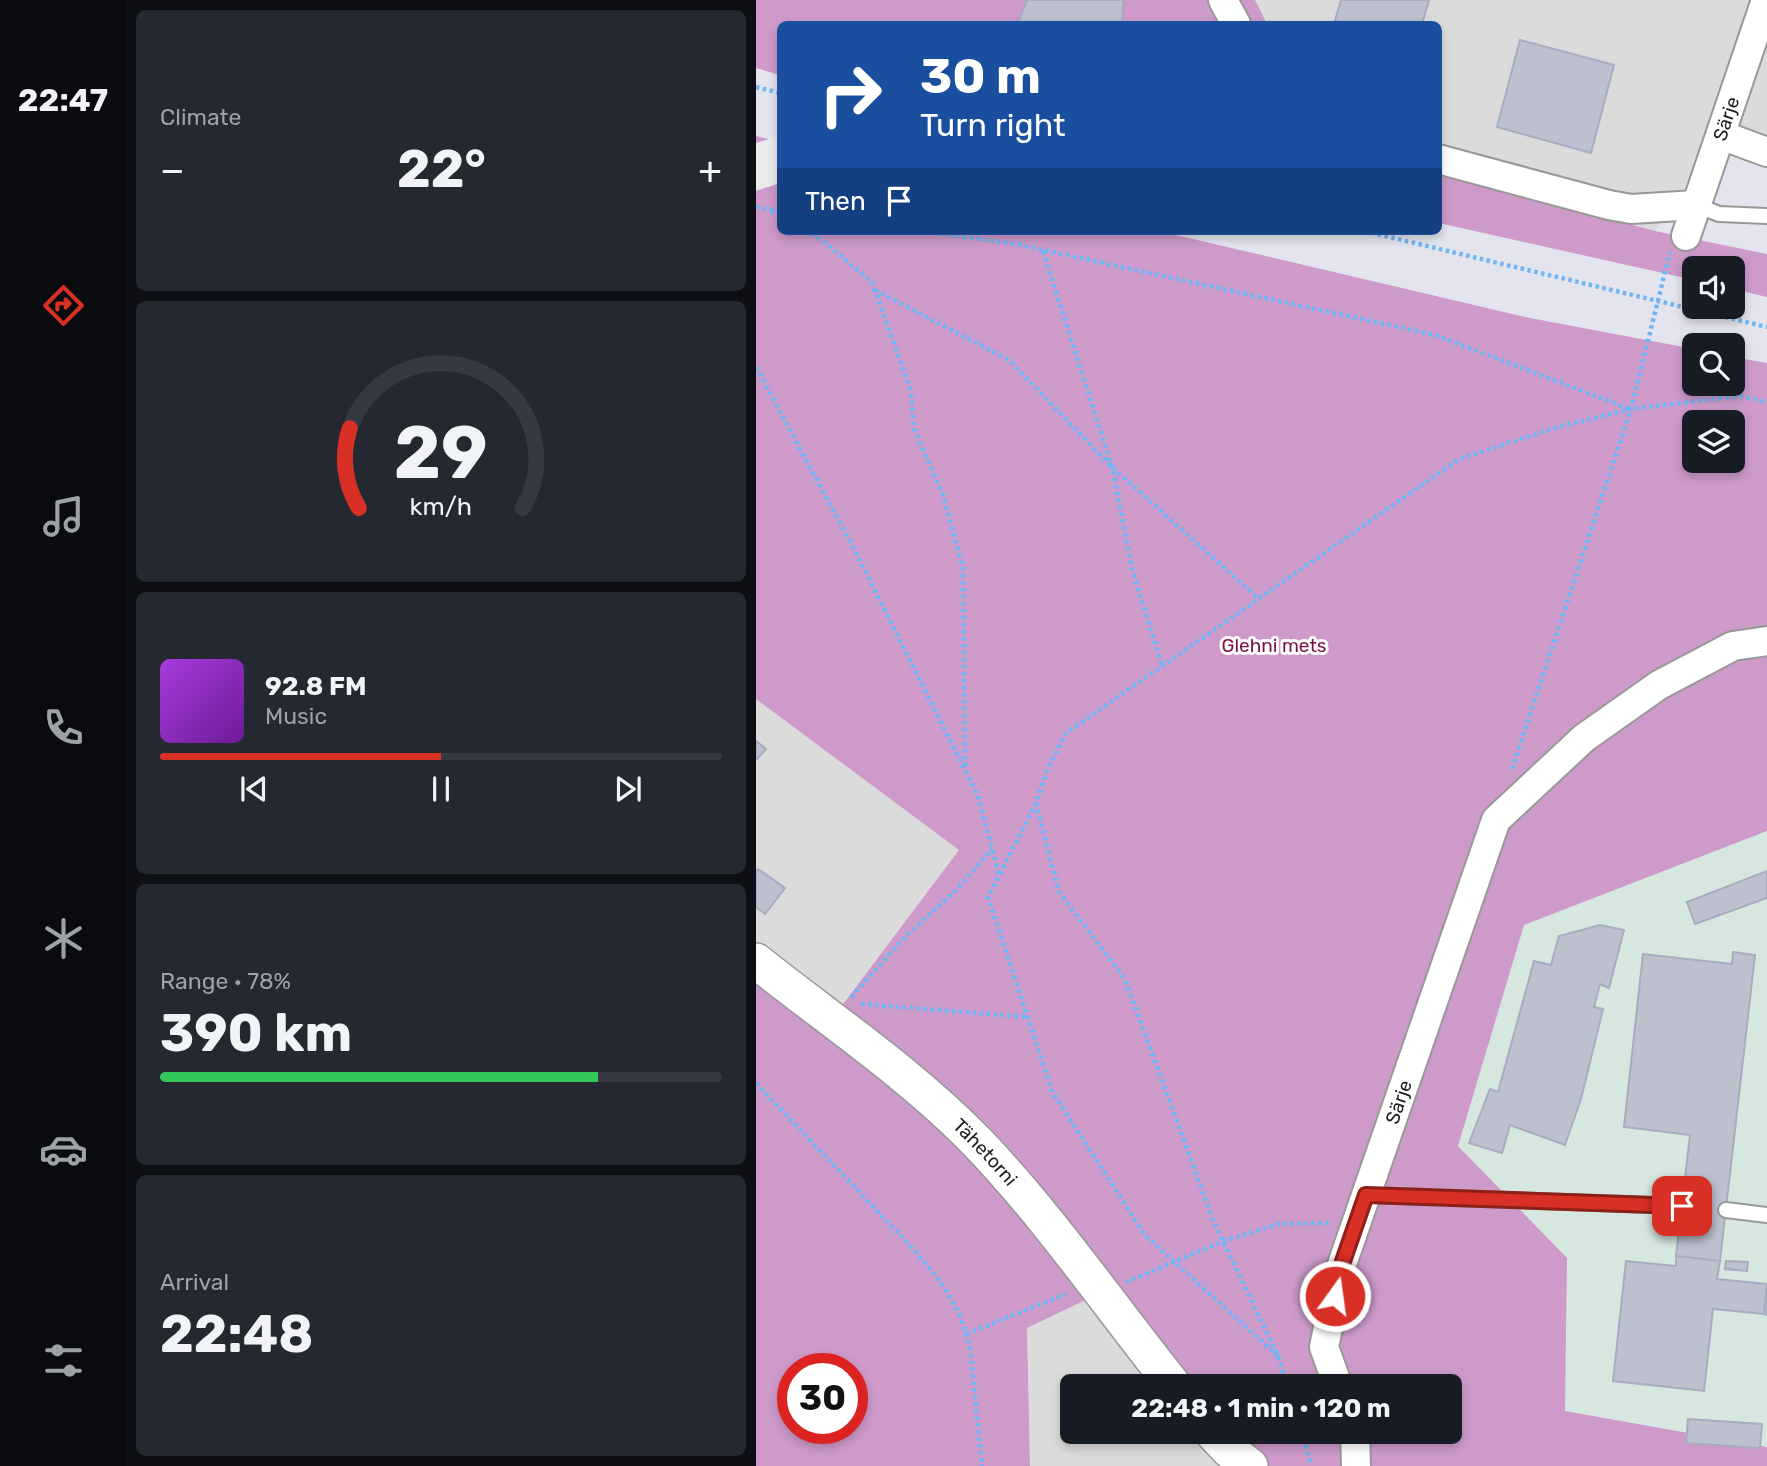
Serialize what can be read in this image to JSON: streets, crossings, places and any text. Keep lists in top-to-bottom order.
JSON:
{
  "streets": {
    "street": ["Särje", "Tähetorni"]
  },
  "parks": ["Glehni mets"],
  "page": {
    "tabs": "22:47",
    "tile": [
      "Climate",
      ["Range · 78%", "390 km"],
      ["Arrival", "22:48"]
    ],
    "turn": ["30 m", "Turn right"],
    "heat": ["−", "22°", "+"],
    "then": "Then",
    "song": ["92.8 FM", "Music"],
    "limit": "30",
    "trip": "22:48 · 1 min · 120 m",
    "gauge": ["29", "km/h"]
  }
}
